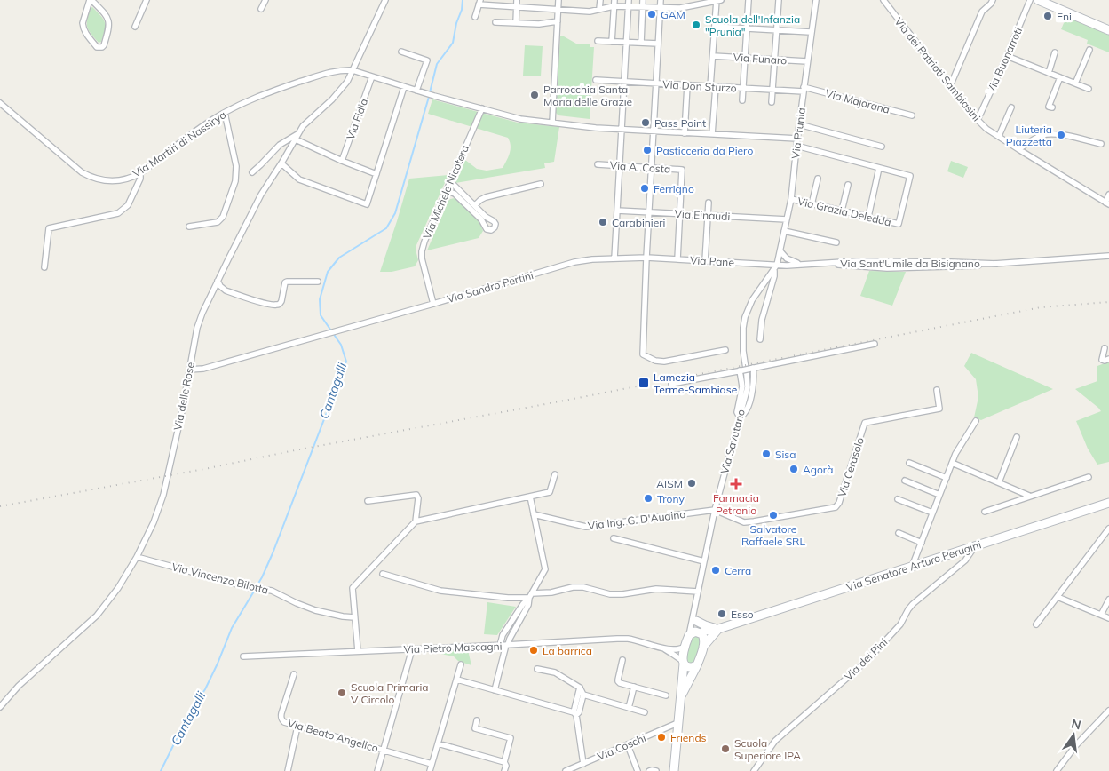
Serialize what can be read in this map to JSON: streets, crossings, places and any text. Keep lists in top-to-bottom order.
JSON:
{
  "streets": {
    "street": [
      "Via Funaro",
      "Via Buonarroti",
      "Via dei Patrioti Sambiasini",
      "Via Don Sturzo",
      "Via Majorana",
      "Via Fidia",
      "Via Prunia",
      "Via Martiri di Nassirya",
      "Via A. Costa",
      "Via Michele Nicotera",
      "Via Grazia Deledda",
      "Via Einaudi",
      "Via Pane",
      "Via Sant'Umile da Bisignano",
      "Via Sandro Pertini",
      "Via delle Rose",
      "Via Savutano",
      "Via Cerasolo",
      "Via Ing. G. D'Audino",
      "Via Senatore Arturo Perugini",
      "Via Vincenzo Bilotta",
      "Via Pietro Mascagni",
      "Via dei Pini",
      "Via Beato Angelico",
      "Via Coschi"
    ]
  },
  "crossings": [
    ["Via Funaro", "Via Prunia"],
    ["Via Buonarroti", "Via dei Patrioti Sambiasini"],
    ["Via Don Sturzo", "Via Majorana"],
    ["Via Don Sturzo", "Via Prunia"],
    ["Via Majorana", "Via Prunia"],
    ["Via Prunia", "Via Grazia Deledda"],
    ["Via Prunia", "Via Einaudi"],
    ["Via Prunia", "Via Pane"],
    ["Via Prunia", "Via Sant'Umile da Bisignano"],
    ["Via Prunia", "Via Savutano"],
    ["Via Martiri di Nassirya", "Via delle Rose"],
    ["Via A. Costa", "Via Einaudi"],
    ["Via Michele Nicotera", "Via Sandro Pertini"],
    ["Via Pane", "Via Sant'Umile da Bisignano"],
    ["Via Pane", "Via Sandro Pertini"],
    ["Via Sandro Pertini", "Via delle Rose"],
    ["Via delle Rose", "Via Vincenzo Bilotta"],
    ["Via Savutano", "Via Cerasolo"],
    ["Via Savutano", "Via Ing. G. D'Audino"],
    ["Via Savutano", "Via Senatore Arturo Perugini"],
    ["Via Cerasolo", "Via Ing. G. D'Audino"],
    ["Via Senatore Arturo Perugini", "Via dei Pini"]
  ],
  "water": ["Cantagalli"],
  "places": {
    "other": [
      "GAM",
      "Eni",
      "Scuola dell'Infanzia \"Prunia\"",
      "Parrocchia Santa Maria delle Grazie",
      "Pass Point",
      "Liuteria Piazzetta",
      "Pasticceria da Piero",
      "Ferrigno",
      "Carabinieri",
      "Sisa",
      "Agorà",
      "AISM",
      "Trony",
      "Salvatore Raffaele SRL",
      "Cerra",
      "Esso",
      "La barrica",
      "Scuola Primaria V Circolo",
      "Friends",
      "Scuola Superiore IPA"
    ],
    "transit": ["Lamezia Terme-Sambiase"],
    "health": ["Farmacia Petronio"]
  },
  "north": "top"
}
